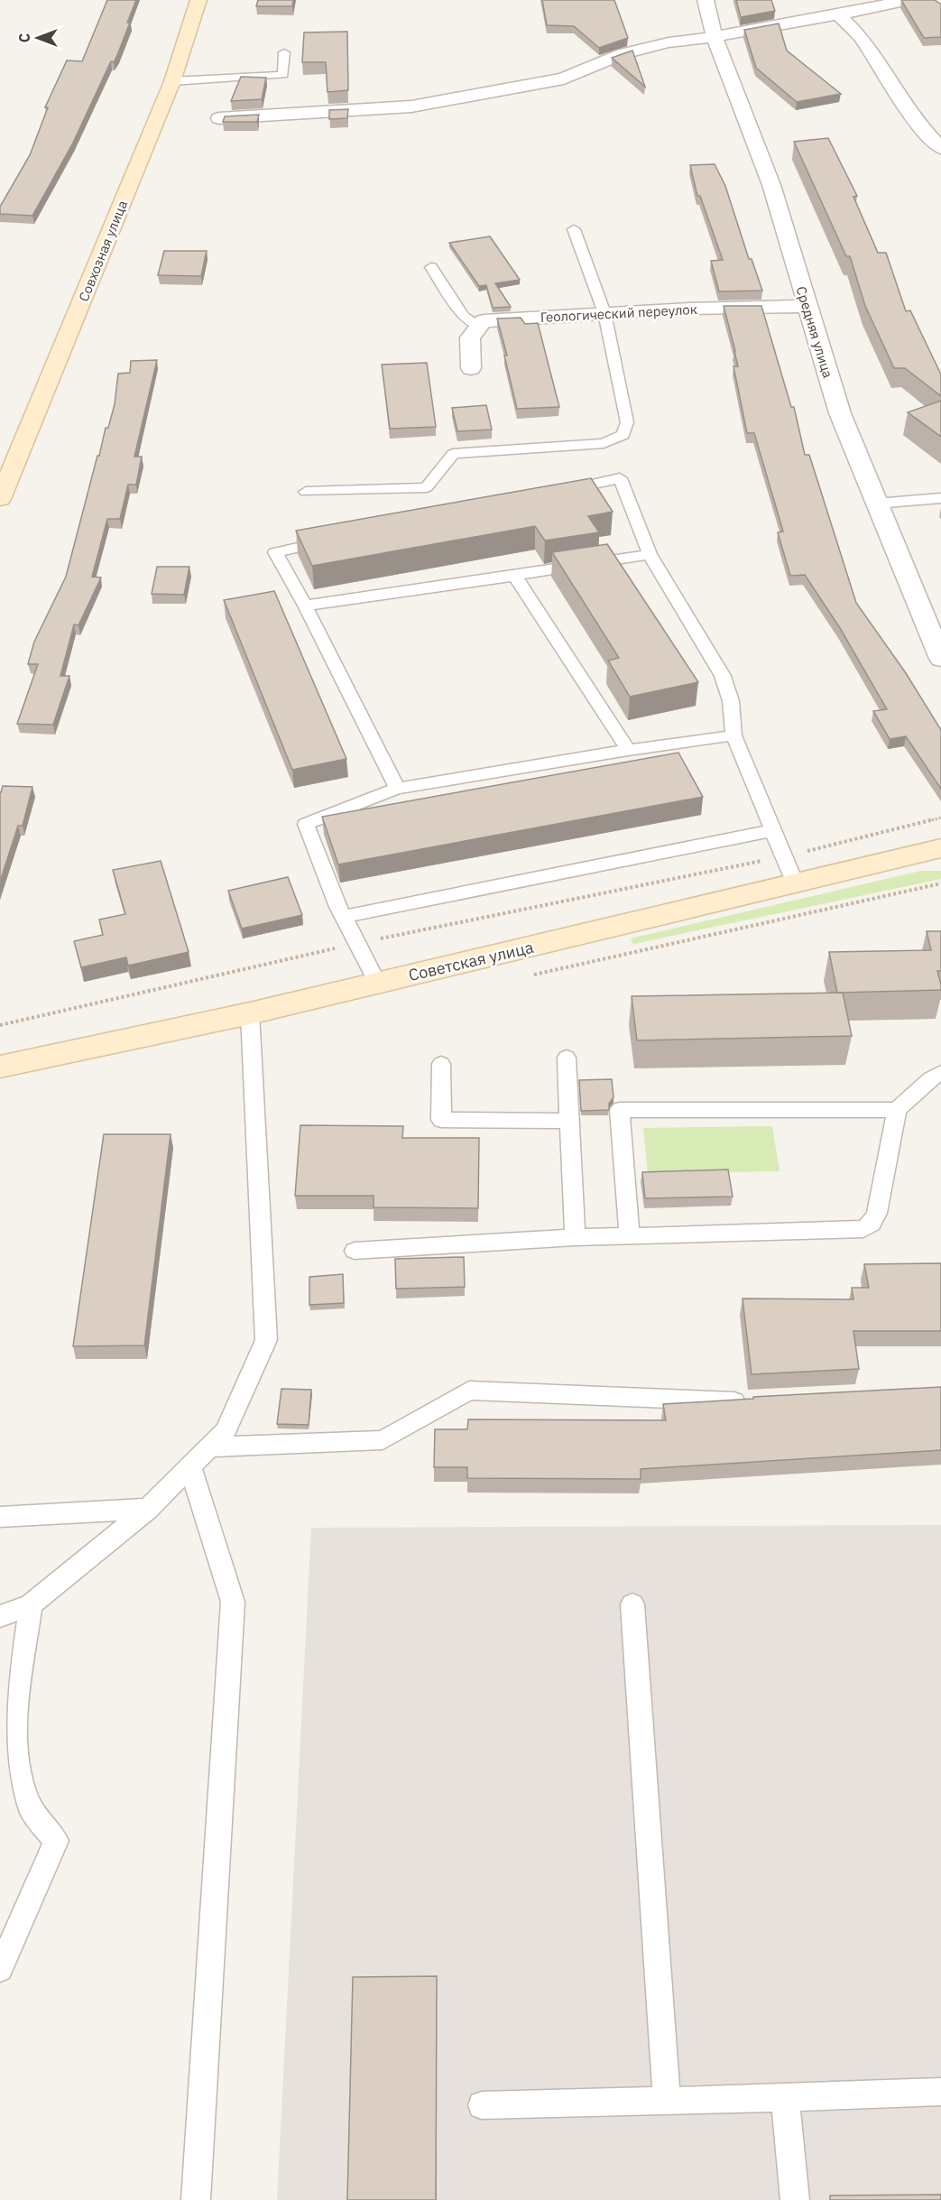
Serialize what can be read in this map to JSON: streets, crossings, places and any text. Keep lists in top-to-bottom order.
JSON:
{
  "streets": {
    "street": [
      "Совхозная улица",
      "Геологический переулок",
      "Средняя улица",
      "Советская улица"
    ]
  },
  "crossings": [
    ["Геологический переулок", "Средняя улица"]
  ],
  "north": "left"
}
